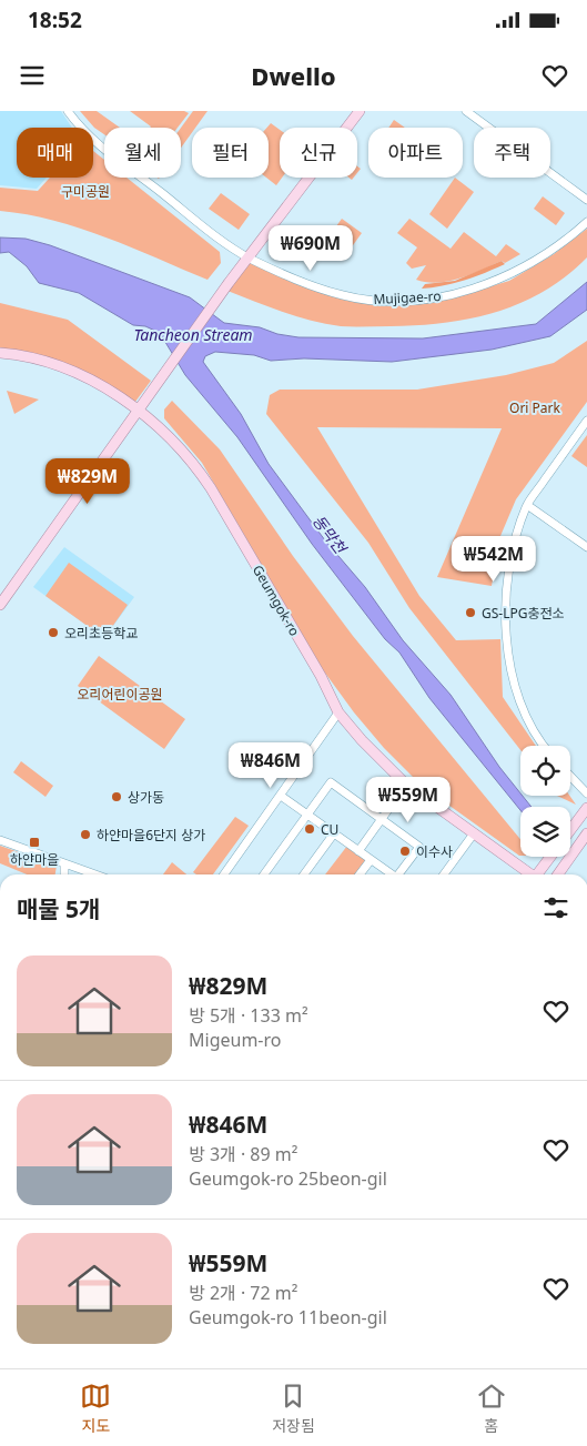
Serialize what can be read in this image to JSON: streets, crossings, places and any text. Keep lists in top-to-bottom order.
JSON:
{
  "streets": {
    "main road": ["Geumgok-ro"],
    "street": ["Mujigae-ro"]
  },
  "water": ["Tancheon Stream", "동막천"],
  "parks": ["구미공원", "Ori Park", "오리어린이공원"],
  "places": {
    "other": [
      "GS-LPG충전소",
      "오리초등학교",
      "상가동",
      "CU",
      "하얀마을6단지 상가",
      "이수사"
    ],
    "transit": ["하얀마을"]
  },
  "page": {
    "status": "18:52",
    "header": "Dwello",
    "chip": [
      "매매",
      "월세",
      "필터",
      "신규",
      "아파트",
      "주택"
    ],
    "price": [
      "₩690M",
      "₩829M",
      "₩542M",
      "₩846M",
      "₩559M"
    ],
    "heading": "매물 5개",
    "list": [
      {
        "name": "₩829M",
        "note": "방 5개 · 133 m² · Migeum-ro"
      },
      {
        "name": "₩846M",
        "note": "방 3개 · 89 m² · Geumgok-ro 25beon-gil"
      },
      {
        "name": "₩559M",
        "note": "방 2개 · 72 m² · Geumgok-ro 11beon-gil"
      }
    ],
    "tabs": ["지도", "저장됨", "홈"]
  }
}
